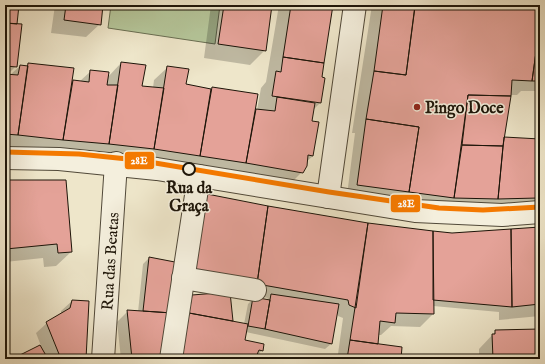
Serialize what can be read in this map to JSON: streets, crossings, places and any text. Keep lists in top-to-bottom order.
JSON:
{
  "streets": {
    "street": ["Rua das Beatas"]
  },
  "places": ["Pingo Doce", "Rua da Graça"],
  "lines": ["transit line 28E"]
}
